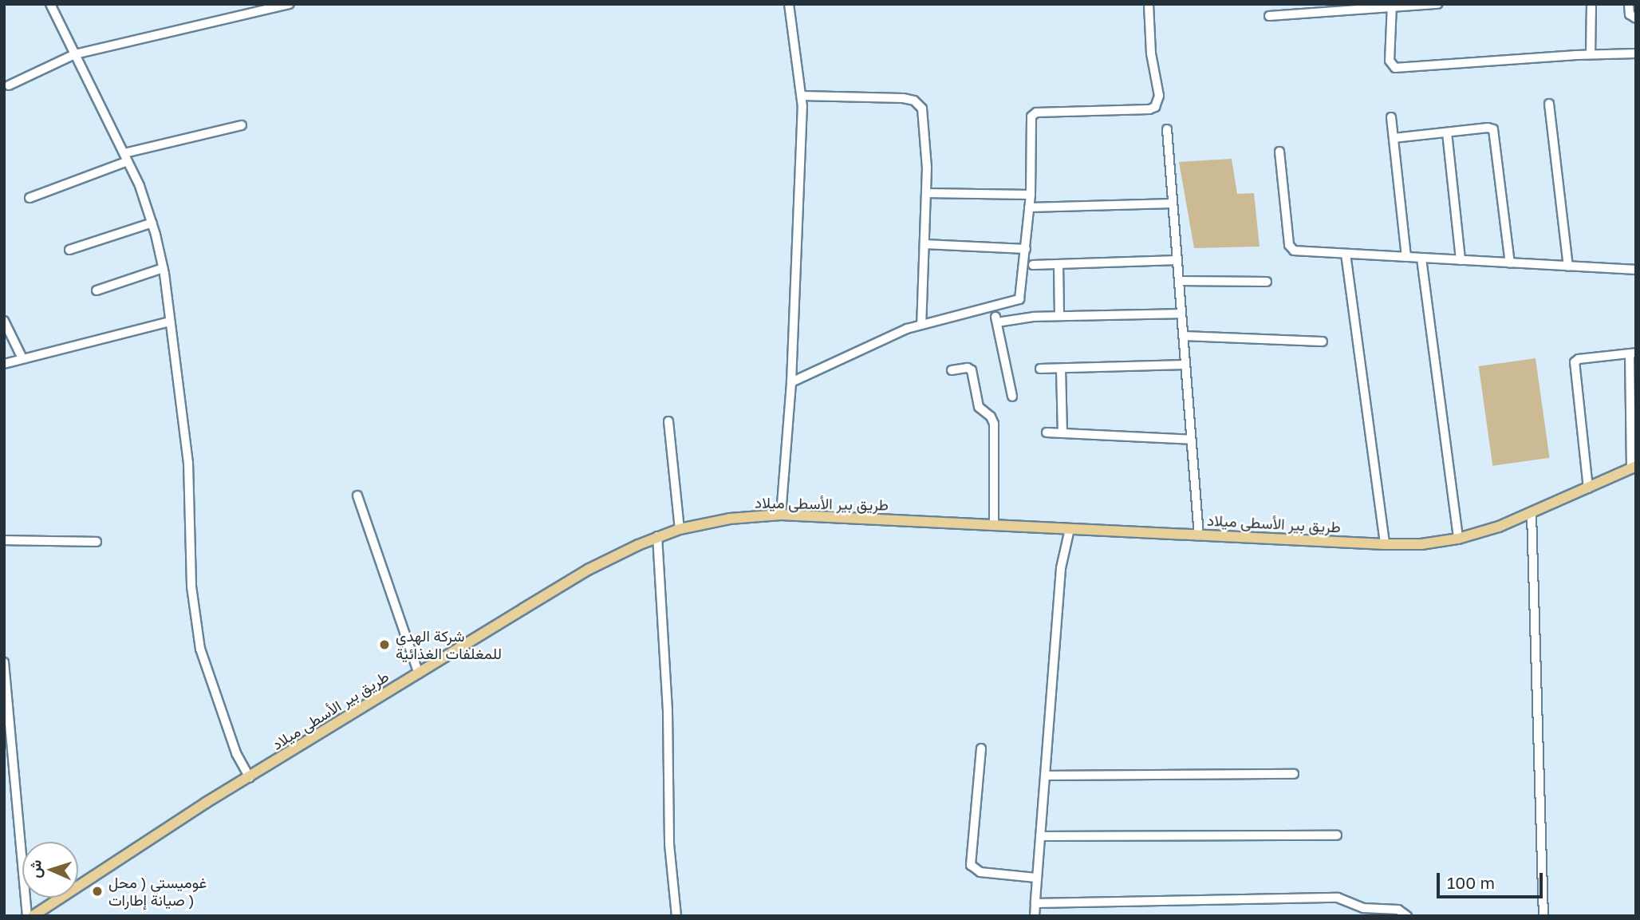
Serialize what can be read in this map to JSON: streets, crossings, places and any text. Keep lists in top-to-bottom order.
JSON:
{
  "streets": {
    "main road": ["طريق بير الأسطى ميلاد"]
  },
  "places": ["شركة الهدي للمغلفات الغذائية", "غوميستي ( محل صيانة إطارات )"],
  "scale_bar": "100 m",
  "north": "left"
}
